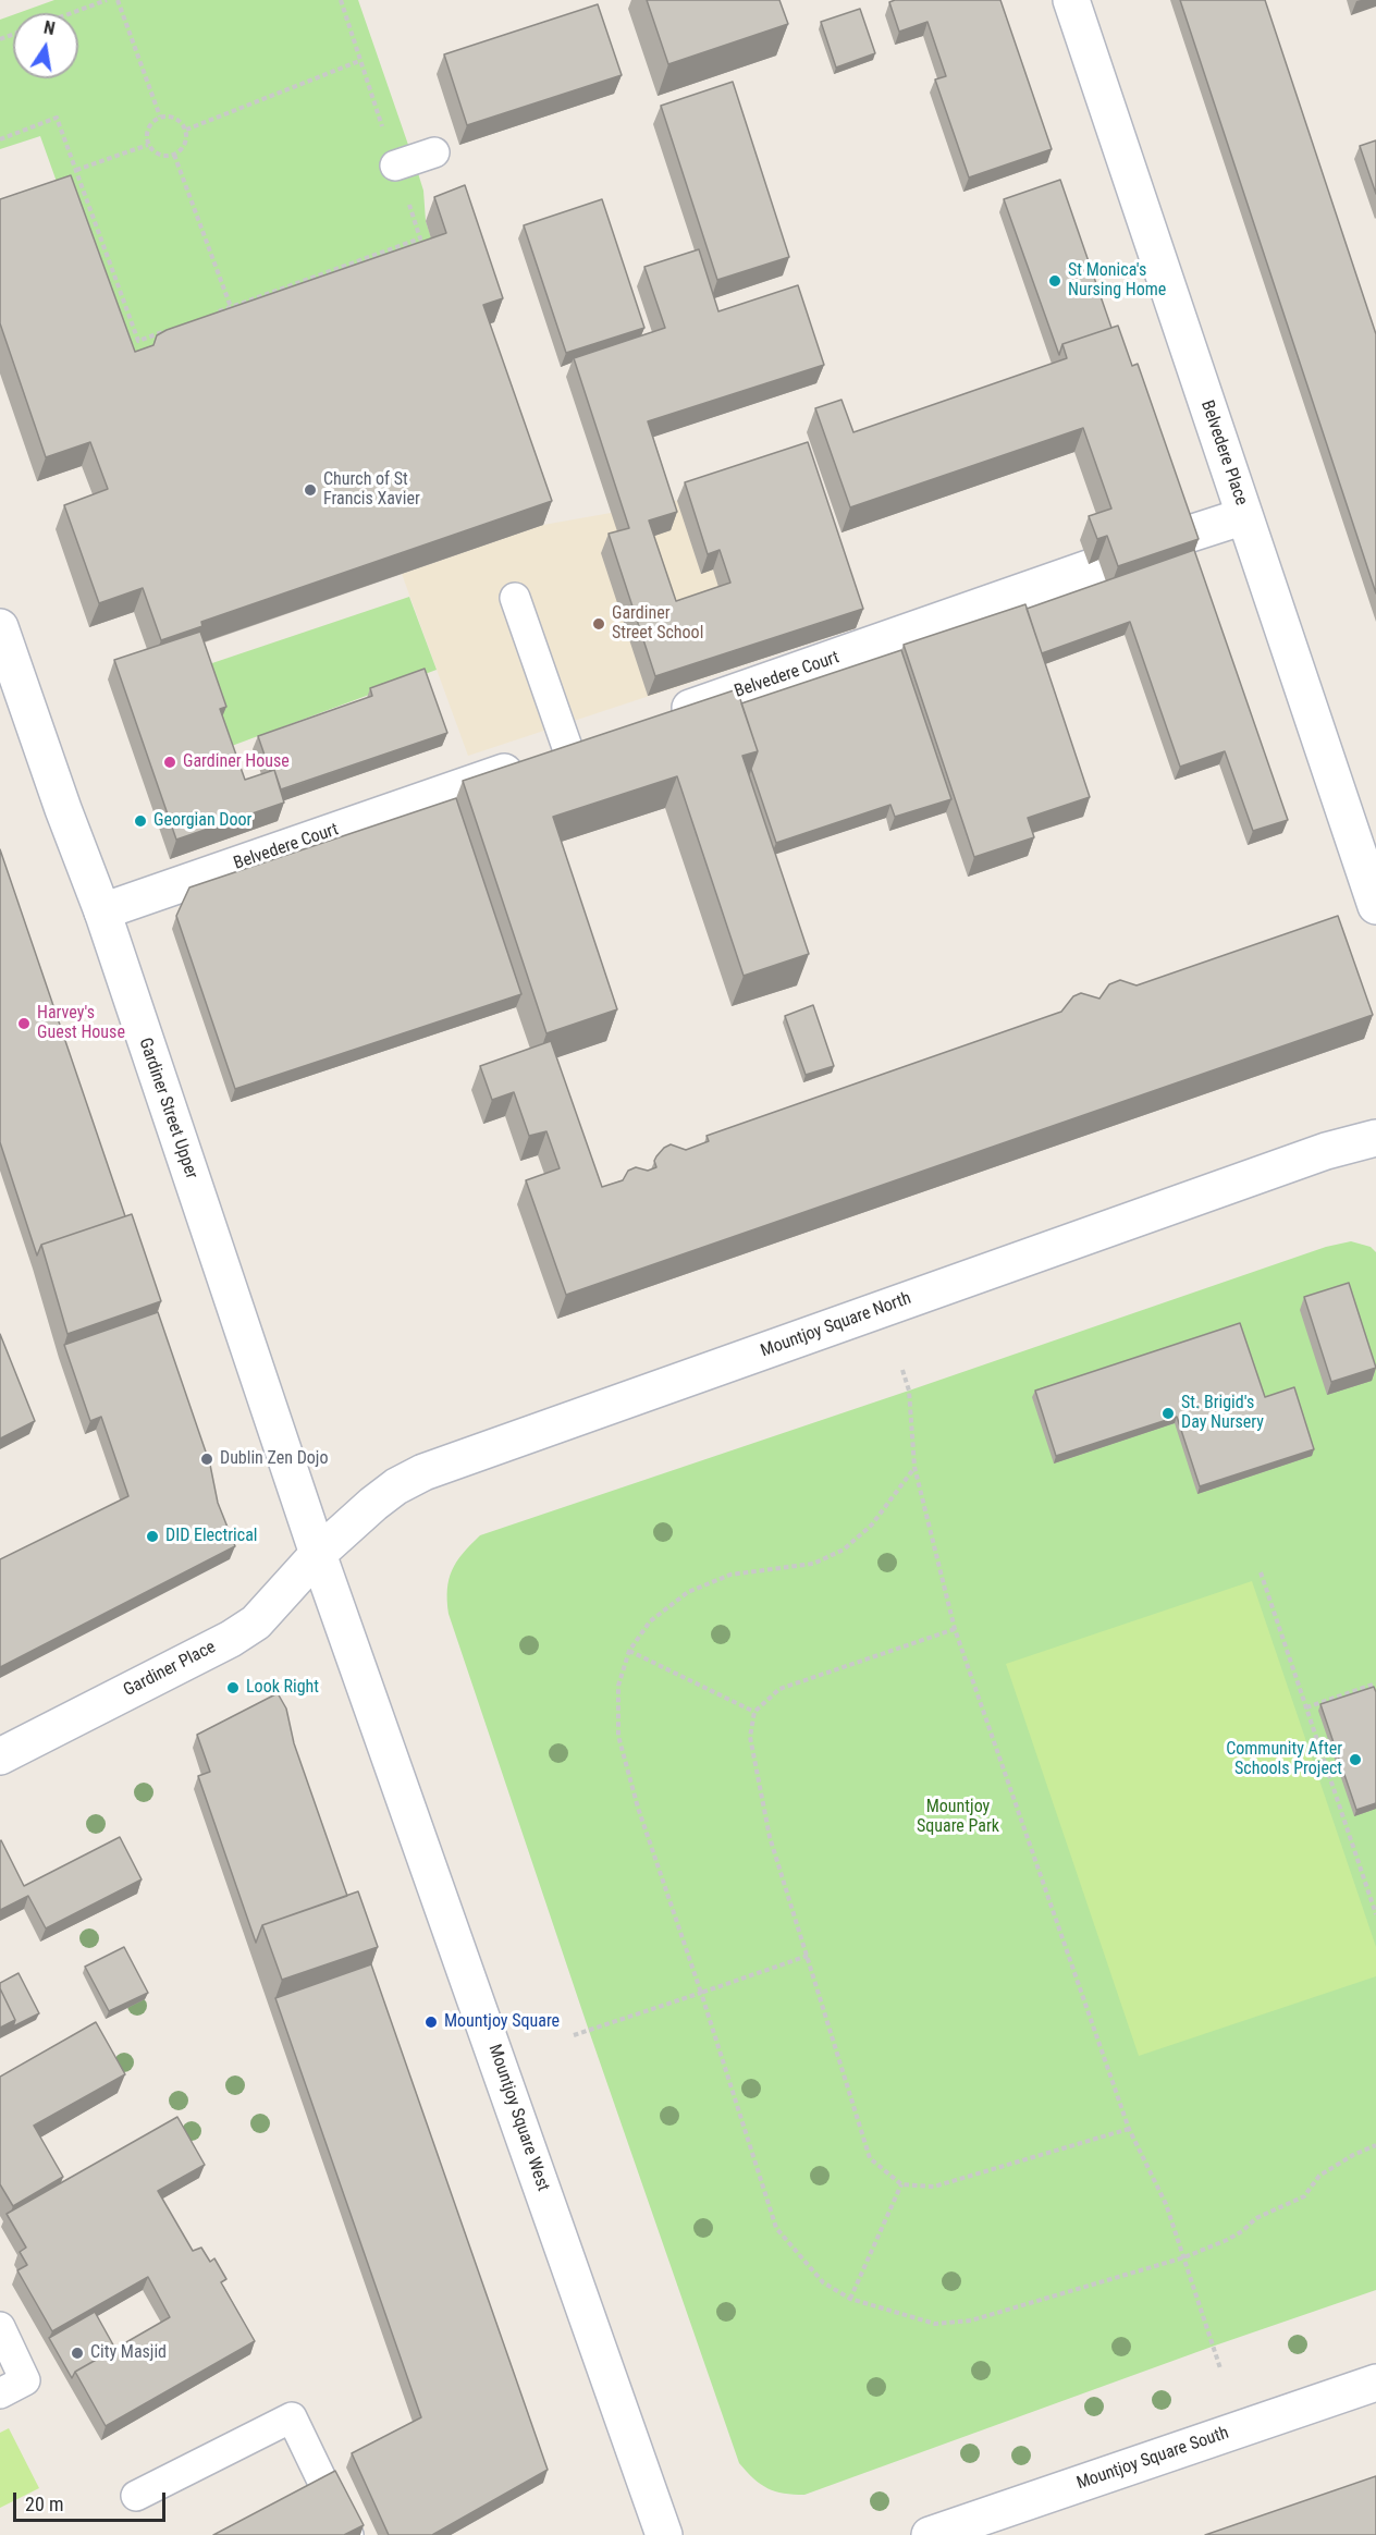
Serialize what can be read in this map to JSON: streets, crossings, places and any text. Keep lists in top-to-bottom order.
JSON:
{
  "streets": {
    "street": [
      "Belvedere Place",
      "Belvedere Court",
      "Gardiner Street Upper",
      "Mountjoy Square North",
      "Gardiner Place",
      "Mountjoy Square West",
      "Mountjoy Square South"
    ]
  },
  "crossings": [
    ["Belvedere Court", "Gardiner Street Upper"],
    ["Gardiner Street Upper", "Mountjoy Square North"],
    ["Gardiner Street Upper", "Gardiner Place"],
    ["Gardiner Street Upper", "Mountjoy Square West"],
    ["Mountjoy Square North", "Gardiner Place"],
    ["Mountjoy Square North", "Mountjoy Square West"],
    ["Gardiner Place", "Mountjoy Square West"]
  ],
  "parks": ["Mountjoy Square Park"],
  "places": [
    "St Monica's Nursing Home",
    "Church of St Francis Xavier",
    "Gardiner Street School",
    "Gardiner House",
    "Georgian Door",
    "Harvey's Guest House",
    "St. Brigid's Day Nursery",
    "Dublin Zen Dojo",
    "DID Electrical",
    "Look Right",
    "Community After Schools Project",
    "Mountjoy Square",
    "City Masjid"
  ],
  "scale_bar": "20 m",
  "north": "top"
}
